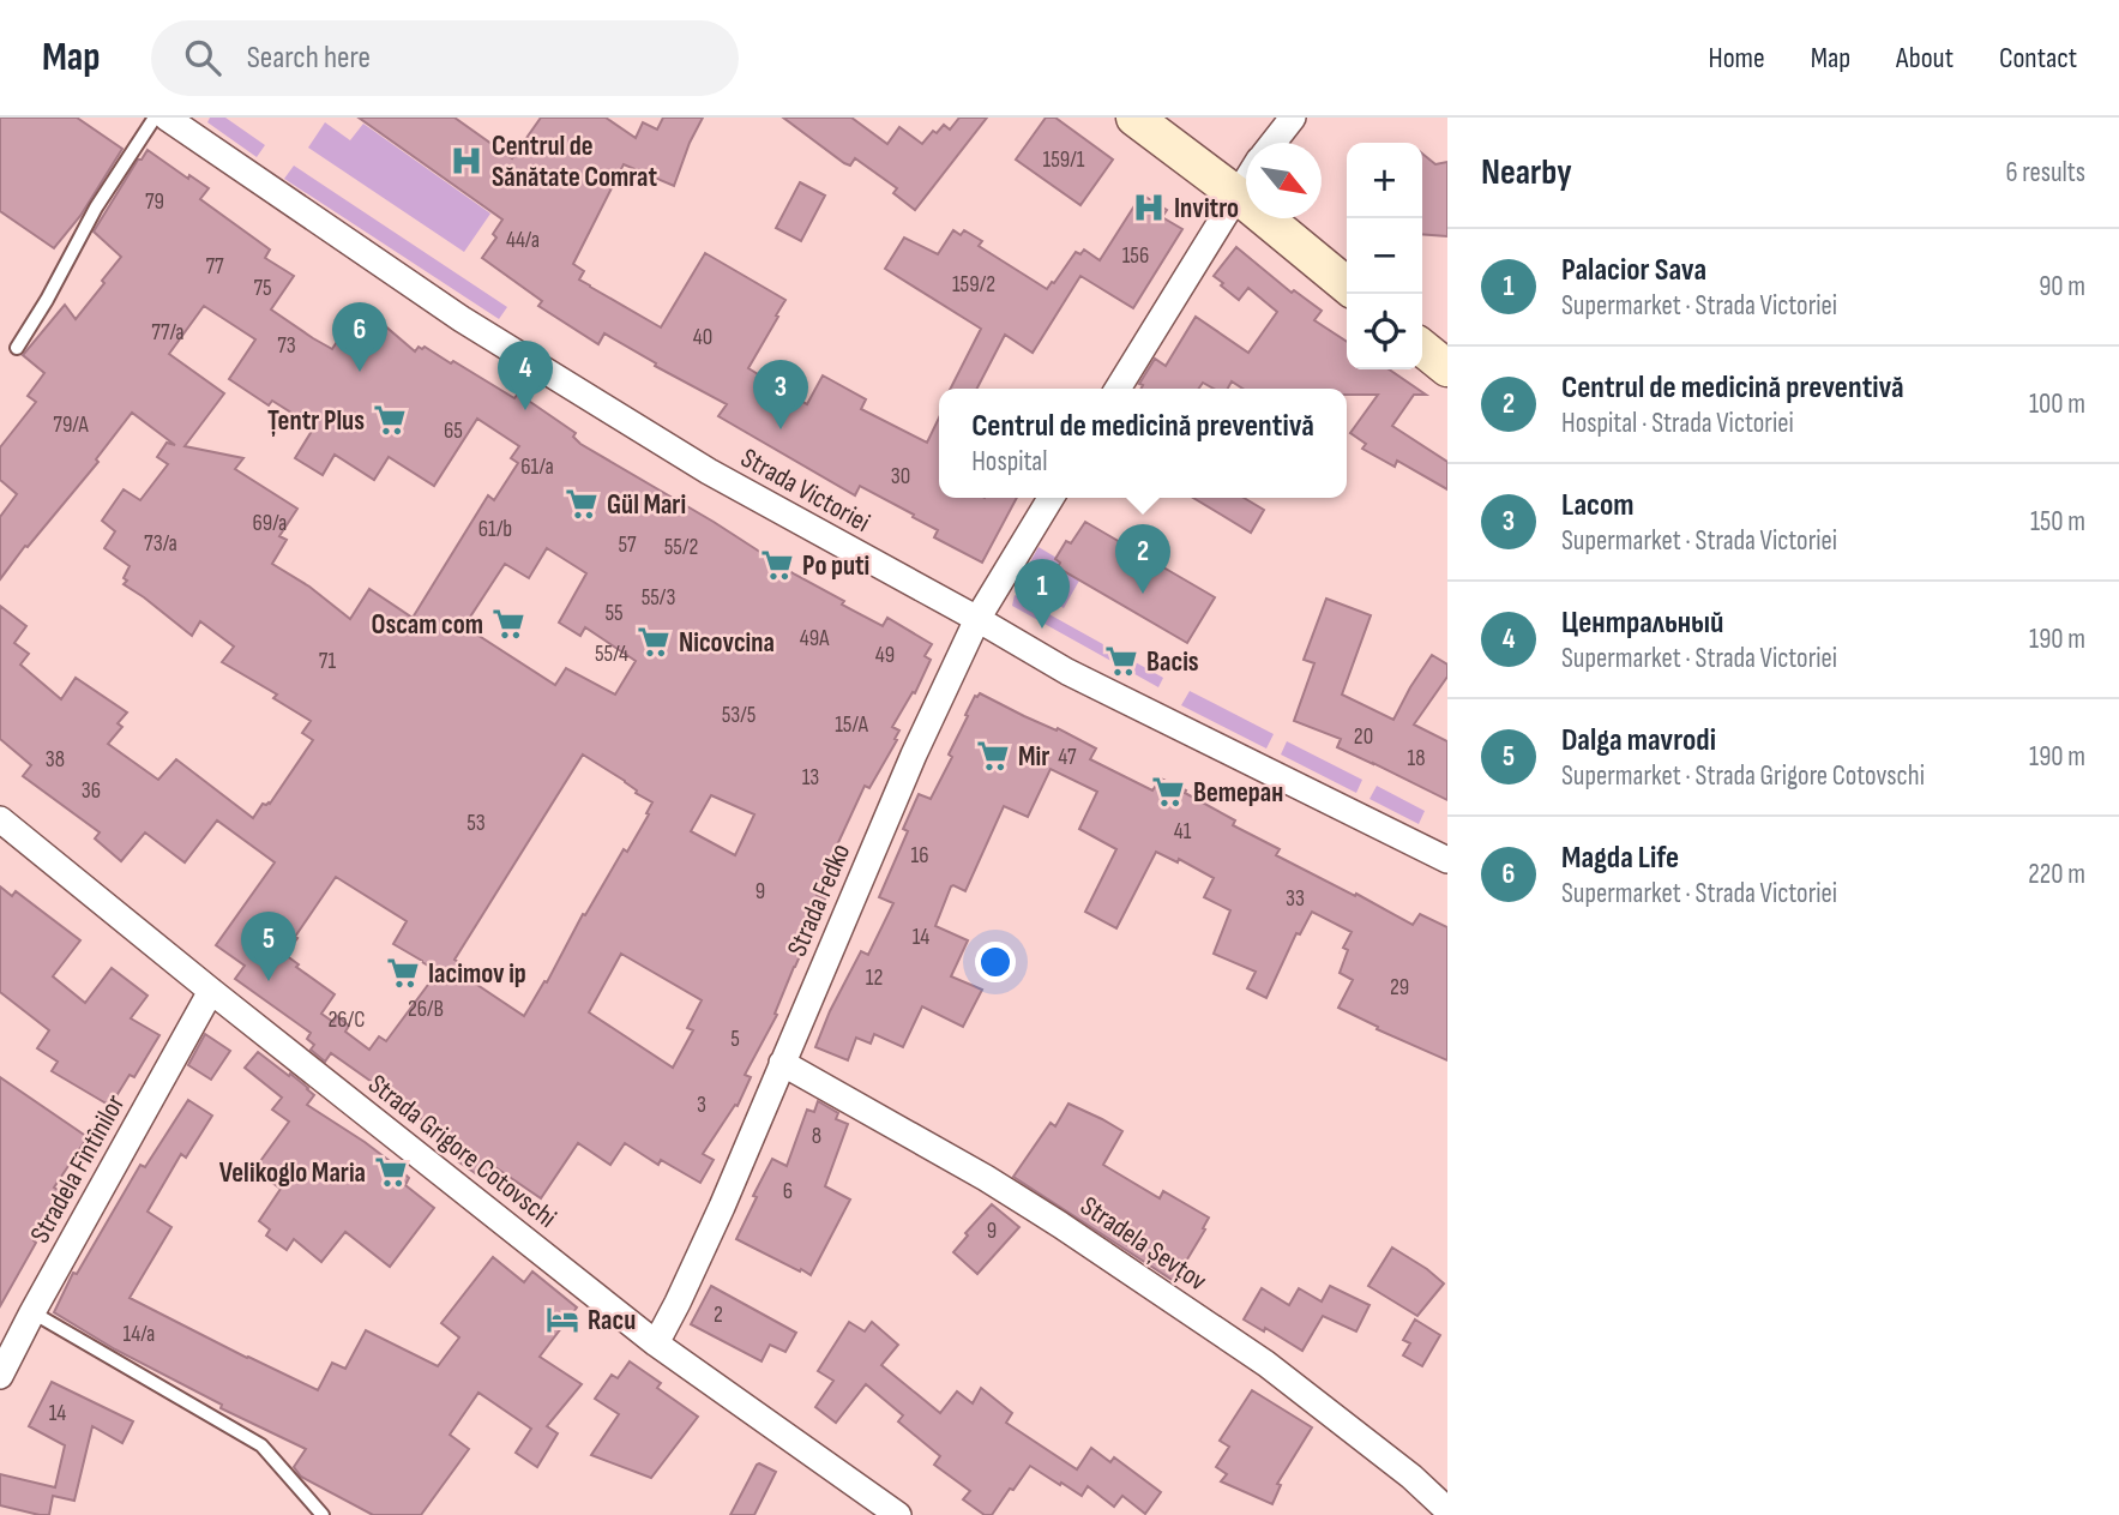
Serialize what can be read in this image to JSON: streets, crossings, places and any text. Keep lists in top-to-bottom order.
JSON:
{
  "streets": {
    "street": [
      "Strada Victoriei",
      "Strada Fedko",
      "Strada Grigore Cotovschi",
      "Stradela Fîntînilor",
      "Stradela Șevțov"
    ]
  },
  "crossings": [
    ["Strada Victoriei", "Strada Fedko"],
    ["Strada Fedko", "Strada Grigore Cotovschi"],
    ["Strada Fedko", "Stradela Șevțov"],
    ["Strada Grigore Cotovschi", "Stradela Fîntînilor"]
  ],
  "places": {
    "hospital": ["Centrul de Sănătate Comrat", "Invitro"],
    "supermarket": [
      "Țentr Plus",
      "Gül Mari",
      "Po puti",
      "Oscam com",
      "Nicovcina",
      "Bacis",
      "Mir",
      "Ветеран",
      "Iacimov ip",
      "Velikoglo Maria"
    ],
    "hotel": ["Racu"]
  },
  "house_numbers": [
    "159/1",
    "79",
    "44/a",
    "156",
    "77",
    "159/2",
    "75",
    "77/a",
    "40",
    "73",
    "79/A",
    "65",
    "61/a",
    "30",
    "69/a",
    "61/b",
    "73/a",
    "57",
    "55/2",
    "55/3",
    "55",
    "49A",
    "55/4",
    "49",
    "71",
    "53/5",
    "15/A",
    "20",
    "47",
    "18",
    "38",
    "13",
    "36",
    "53",
    "41",
    "16",
    "9",
    "33",
    "14",
    "12",
    "29",
    "26/B",
    "26/C",
    "5",
    "3",
    "8",
    "6",
    "9",
    "2",
    "14/a",
    "14"
  ],
  "north": "bottom right",
  "page": {
    "header": "Map",
    "search": "Search here",
    "nav": [
      "Home",
      "Map",
      "About",
      "Contact"
    ],
    "heading": ["Nearby", "6 results"],
    "map_buttons": ["+", "−"],
    "list": [
      {
        "mark": "1",
        "name": "Palacior Sava",
        "note": "Supermarket · Strada Victoriei",
        "value": "90 m"
      },
      {
        "mark": "2",
        "name": "Centrul de medicină preventivă",
        "note": "Hospital · Strada Victoriei",
        "value": "100 m"
      },
      {
        "mark": "3",
        "name": "Lacom",
        "note": "Supermarket · Strada Victoriei",
        "value": "150 m"
      },
      {
        "mark": "4",
        "name": "Центральный",
        "note": "Supermarket · Strada Victoriei",
        "value": "190 m"
      },
      {
        "mark": "5",
        "name": "Dalga mavrodi",
        "note": "Supermarket · Strada Grigore Cotovschi",
        "value": "190 m"
      },
      {
        "mark": "6",
        "name": "Magda Life",
        "note": "Supermarket · Strada Victoriei",
        "value": "220 m"
      }
    ],
    "pins": [
      "6",
      "4",
      "3",
      "2",
      "1",
      "5"
    ],
    "popup": ["Centrul de medicină preventivă", "Hospital"]
  }
}
